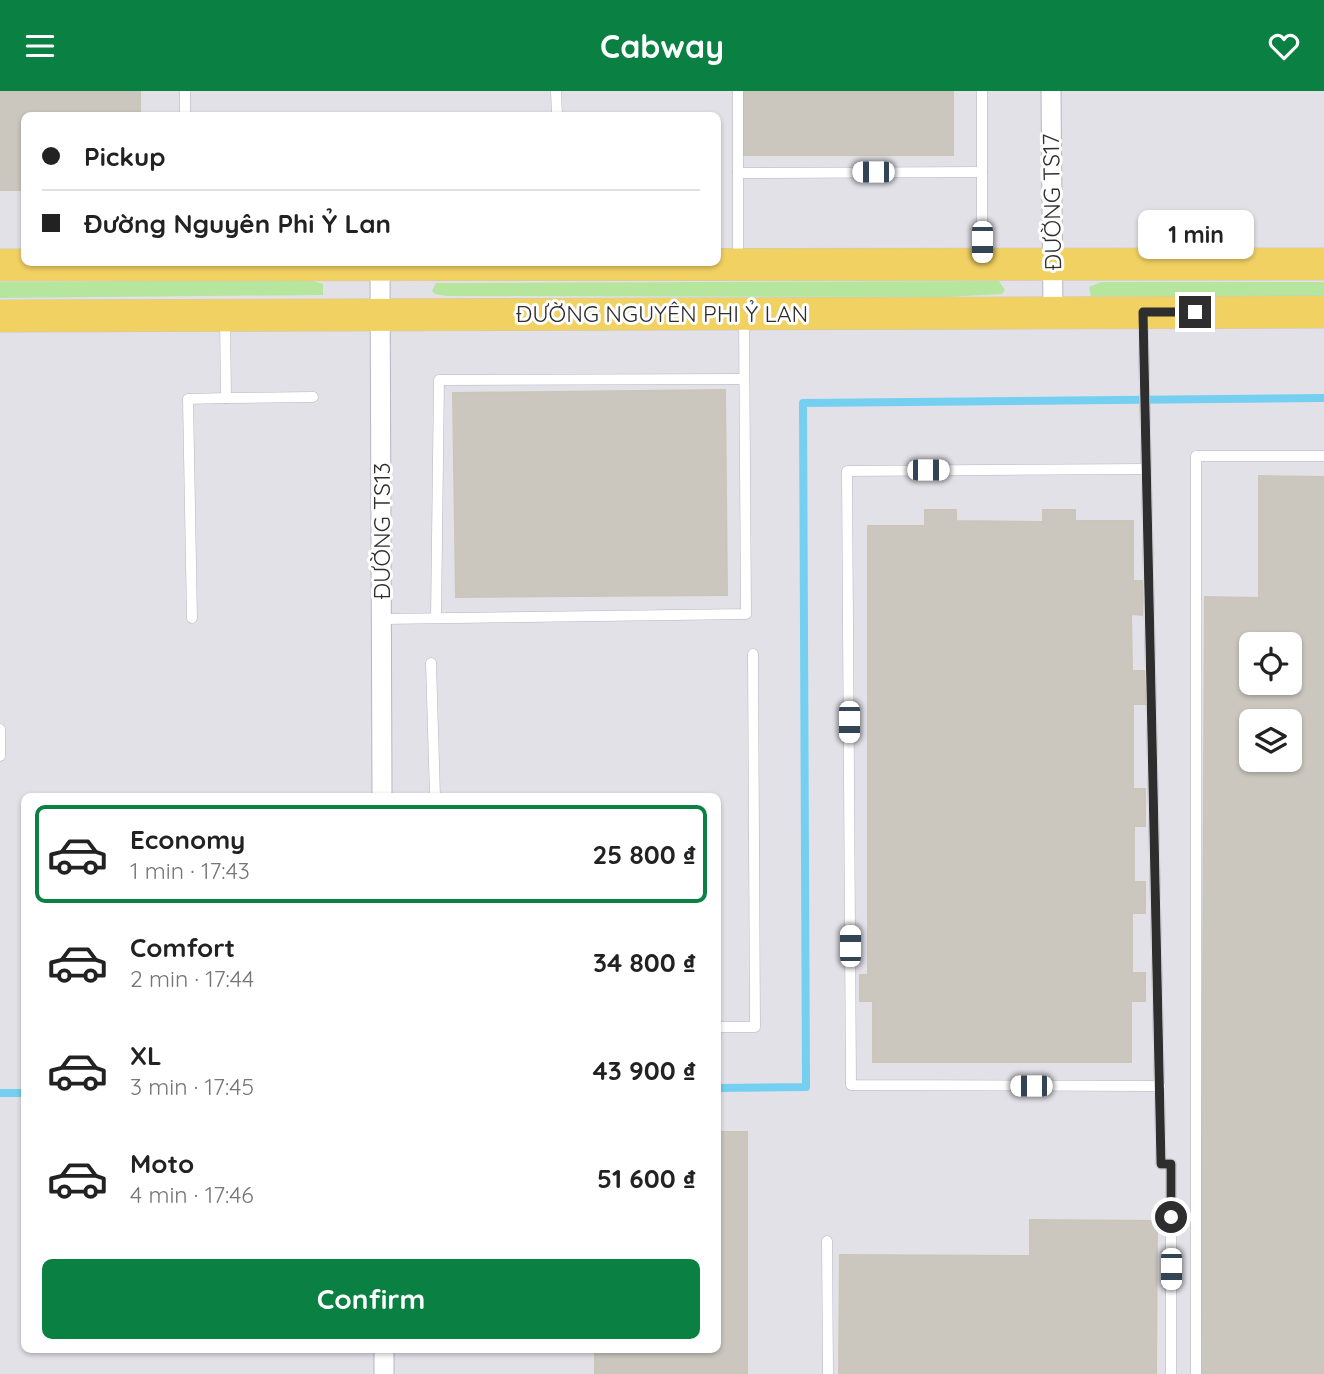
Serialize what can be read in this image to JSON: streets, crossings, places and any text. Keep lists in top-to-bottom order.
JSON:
{
  "streets": {
    "main road": ["ĐƯỜNG NGUYÊN PHI Ỷ LAN"],
    "street": ["ĐƯỜNG TS17", "ĐƯỜNG TS13"]
  },
  "crossings": [
    ["ĐƯỜNG TS17", "ĐƯỜNG NGUYÊN PHI Ỷ LAN"],
    ["ĐƯỜNG NGUYÊN PHI Ỷ LAN", "ĐƯỜNG TS13"]
  ],
  "page": {
    "header": "Cabway",
    "banner": ["Pickup", "Đường Nguyên Phi Ỷ Lan"],
    "bubble": "1 min",
    "list": [
      {
        "name": "Economy",
        "note": "1 min · 17:43",
        "value": "25 800 ₫"
      },
      {
        "name": "Comfort",
        "note": "2 min · 17:44",
        "value": "34 800 ₫"
      },
      {
        "name": "XL",
        "note": "3 min · 17:45",
        "value": "43 900 ₫"
      },
      {
        "name": "Moto",
        "note": "4 min · 17:46",
        "value": "51 600 ₫"
      }
    ],
    "buttons": "Confirm"
  }
}
